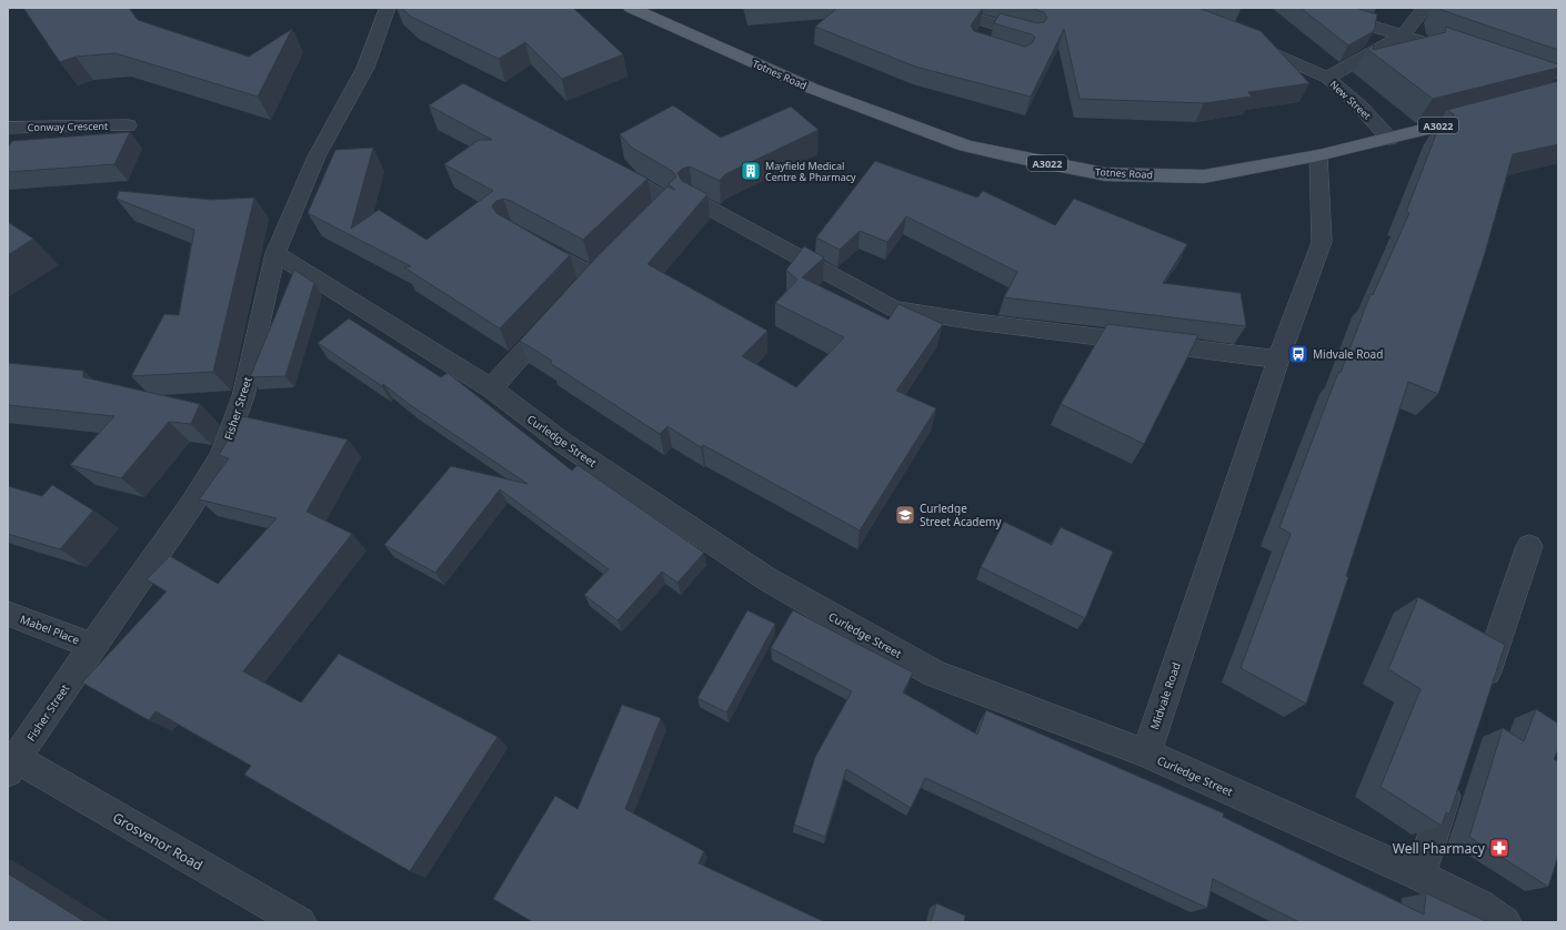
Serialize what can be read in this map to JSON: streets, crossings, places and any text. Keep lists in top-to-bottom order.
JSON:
{
  "streets": {
    "main road": ["Totnes Road", "A3022"],
    "street": [
      "New Street",
      "Conway Crescent",
      "Fisher Street",
      "Curledge Street",
      "Mabel Place",
      "Midvale Road",
      "Grosvenor Road"
    ]
  },
  "crossings": [
    ["Totnes Road", "New Street"],
    ["Totnes Road", "Midvale Road"],
    ["Fisher Street", "Curledge Street"],
    ["Fisher Street", "Mabel Place"],
    ["Fisher Street", "Grosvenor Road"],
    ["Curledge Street", "Midvale Road"]
  ],
  "places": {
    "building": ["Mayfield Medical Centre & Pharmacy"],
    "bus stop": ["Midvale Road"],
    "school or university": ["Curledge Street Academy"],
    "pharmacy": ["Well Pharmacy"]
  }
}
